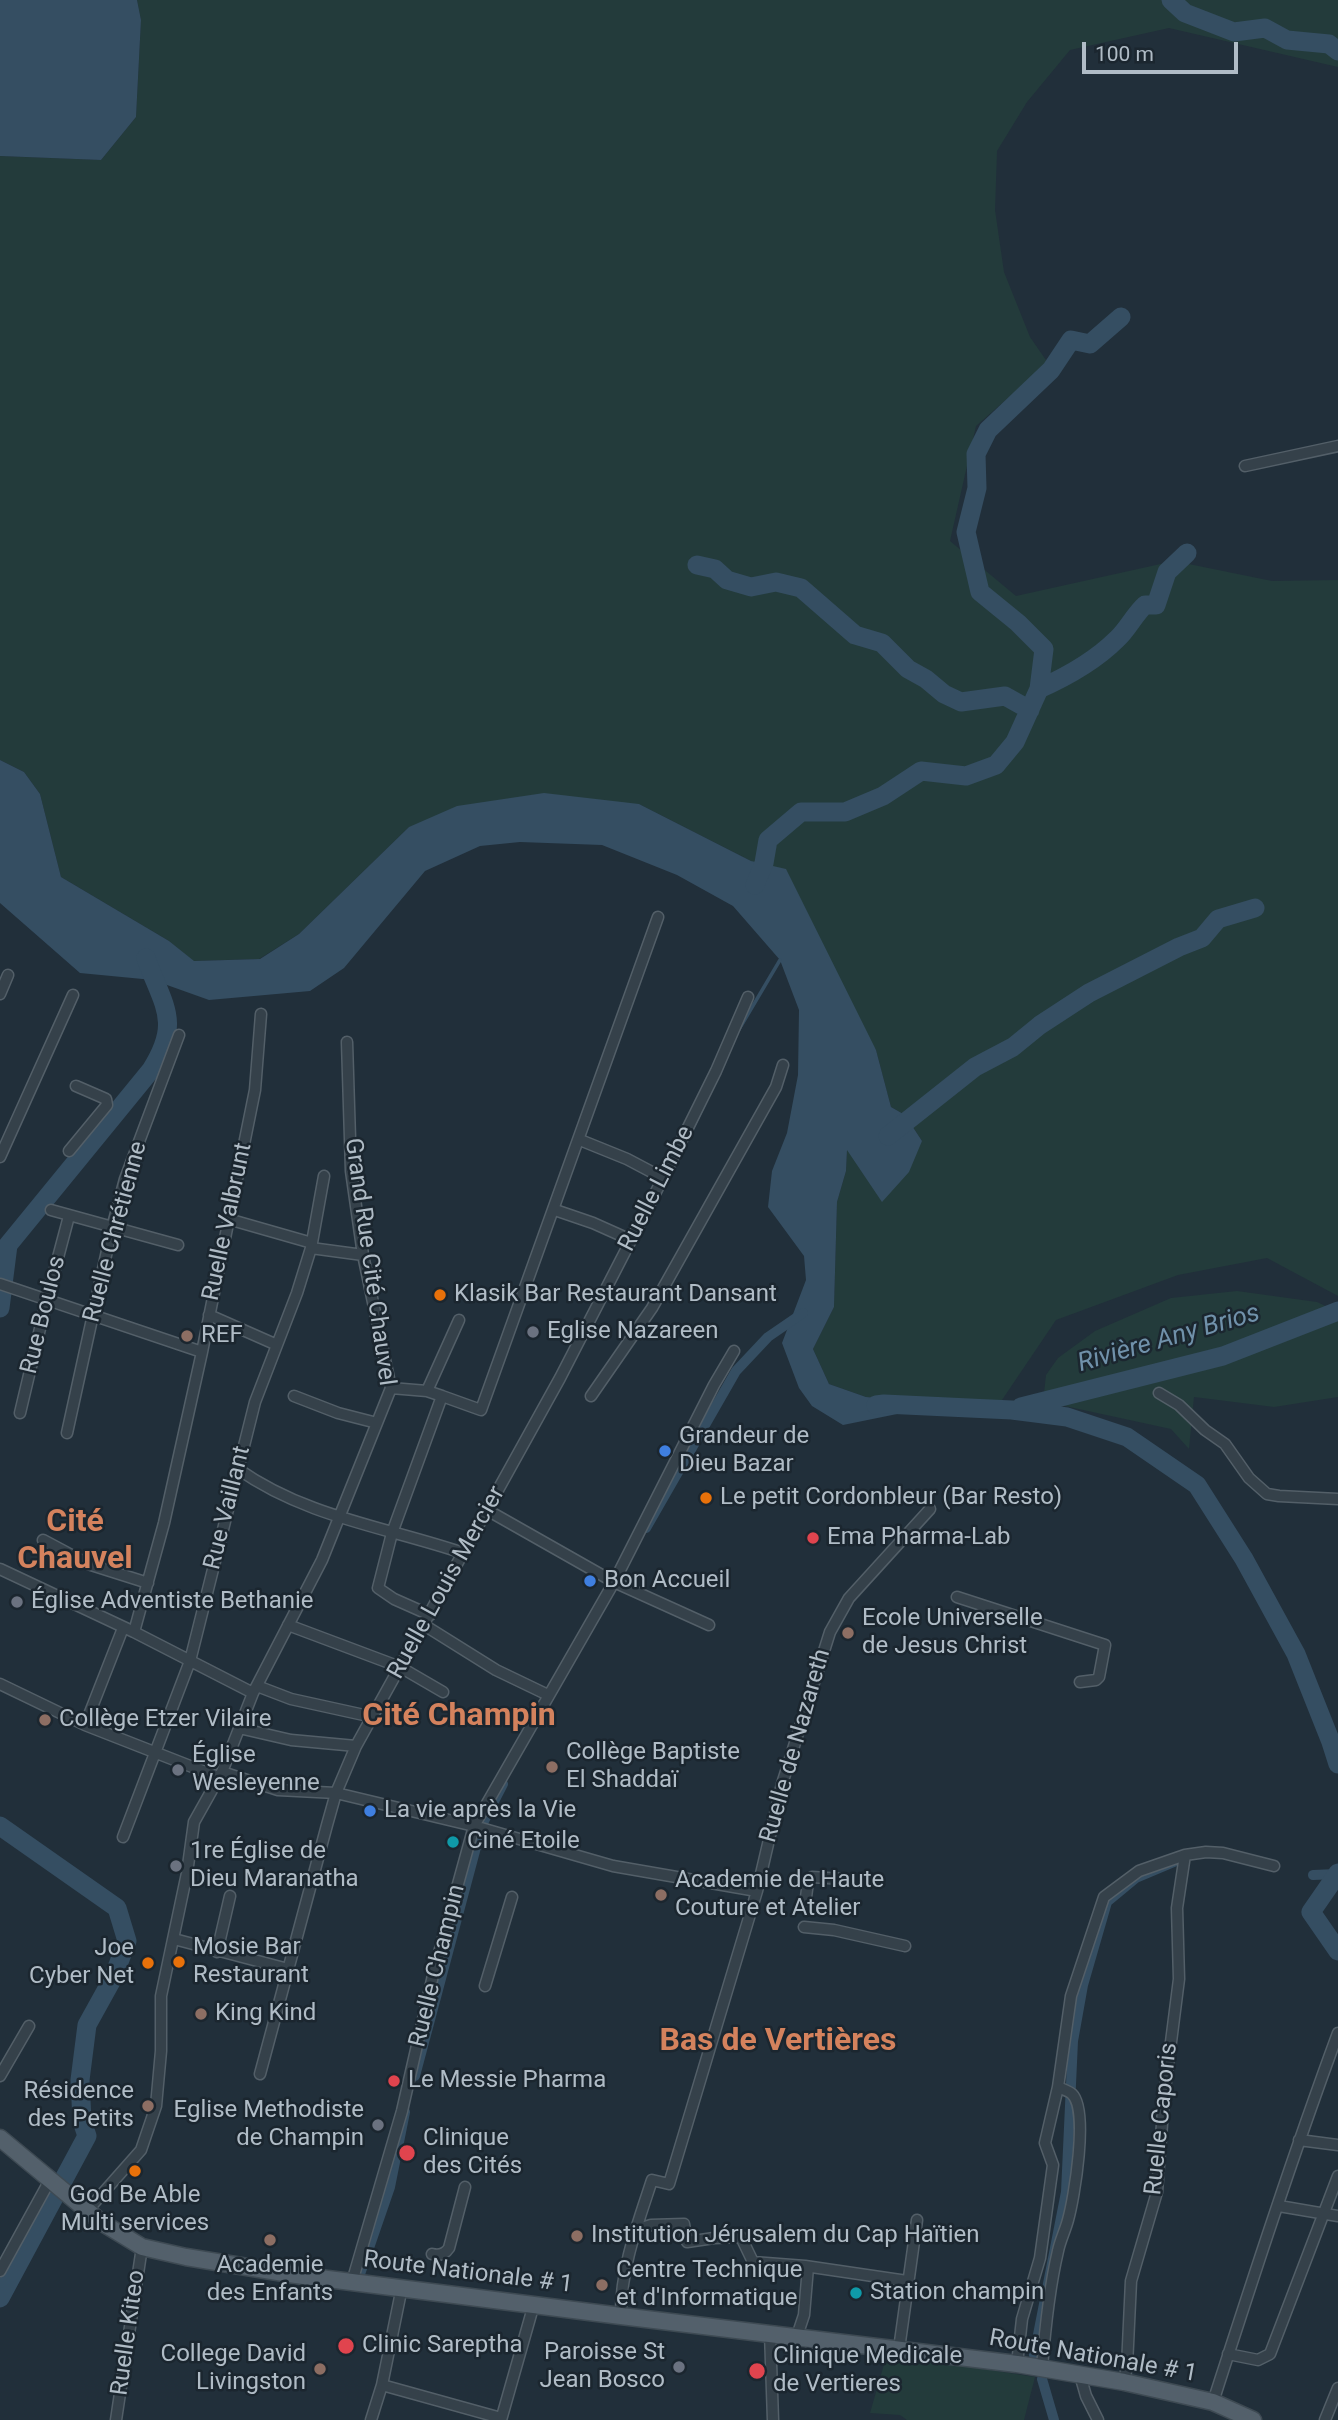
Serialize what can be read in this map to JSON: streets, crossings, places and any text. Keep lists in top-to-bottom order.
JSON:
{
  "streets": {
    "main road": ["Route Nationale # 1"],
    "street": [
      "Ruelle Limbe",
      "Ruelle Valbrunt",
      "Ruelle Chrétienne",
      "Grand Rue Cité Chauvel",
      "Rue Boulos",
      "Rue Vaillant",
      "Ruelle Louis Mercier",
      "Ruelle de Nazareth",
      "Ruelle Champin",
      "Ruelle Caporis",
      "Ruelle Kiteo"
    ]
  },
  "crossings": [
    ["Ruelle Limbe", "Ruelle Louis Mercier"],
    ["Grand Rue Cité Chauvel", "Route Nationale # 1"],
    ["Ruelle de Nazareth", "Route Nationale # 1"],
    ["Ruelle Champin", "Route Nationale # 1"],
    ["Ruelle Caporis", "Route Nationale # 1"],
    ["Route Nationale # 1", "Ruelle Kiteo"]
  ],
  "districts": ["Cité Chauvel", "Cité Champin", "Bas de Vertières"],
  "water": ["Rivière Any Brios"],
  "places": [
    "Klasik Bar Restaurant Dansant",
    "Eglise Nazareen",
    "REF",
    "Grandeur de Dieu Bazar",
    "Le petit Cordonbleur (Bar Resto)",
    "Ema Pharma-Lab",
    "Bon Accueil",
    "Église Adventiste Bethanie",
    "Ecole Universelle de Jesus Christ",
    "Collège Etzer Vilaire",
    "Collège Baptiste El Shaddaï",
    "Église Wesleyenne",
    "La vie après la Vie",
    "Ciné Etoile",
    "1re Église de Dieu Maranatha",
    "Academie de Haute Couture et Atelier",
    "Mosie Bar Restaurant",
    "Joe Cyber Net",
    "King Kind",
    "Le Messie Pharma",
    "Résidence des Petits",
    "Eglise Methodiste de Champin",
    "Clinique des Cités",
    "God Be Able Multi services",
    "Institution Jérusalem du Cap Haïtien",
    "Academie des Enfants",
    "Centre Technique et d'Informatique",
    "Station champin",
    "Clinic Sareptha",
    "Paroisse St Jean Bosco",
    "College David Livingston",
    "Clinique Medicale de Vertieres"
  ],
  "scale_bar": "100 m"
}
